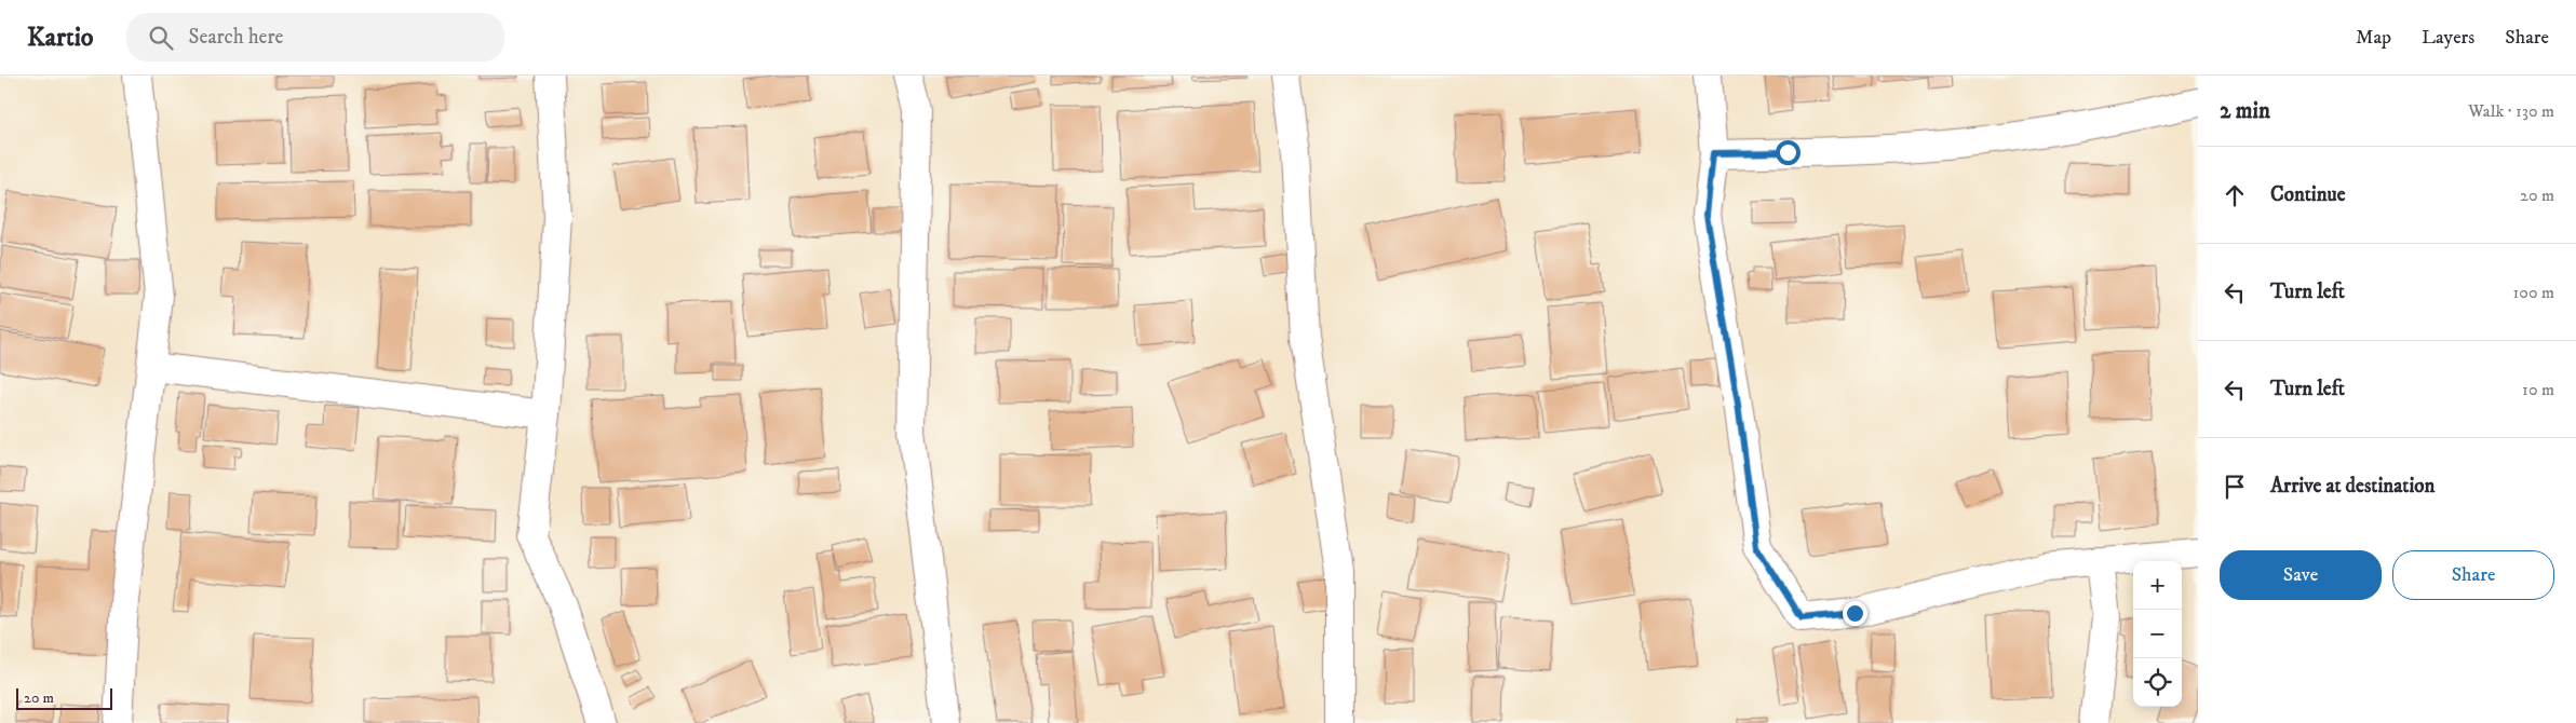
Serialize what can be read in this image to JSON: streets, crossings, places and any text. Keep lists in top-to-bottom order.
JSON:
{
  "scale_bar": "20 m",
  "page": {
    "header": "Kartio",
    "search": "Search here",
    "nav": ["Map", "Layers", "Share"],
    "heading": ["2 min", "Walk · 130 m"],
    "list": [
      ["Continue", "20 m"],
      ["Turn left", "100 m"],
      ["Turn left", "10 m"],
      "Arrive at destination"
    ],
    "buttons": ["Save", "Share"],
    "map_buttons": ["+", "−"],
    "scale": "20 m"
  }
}
